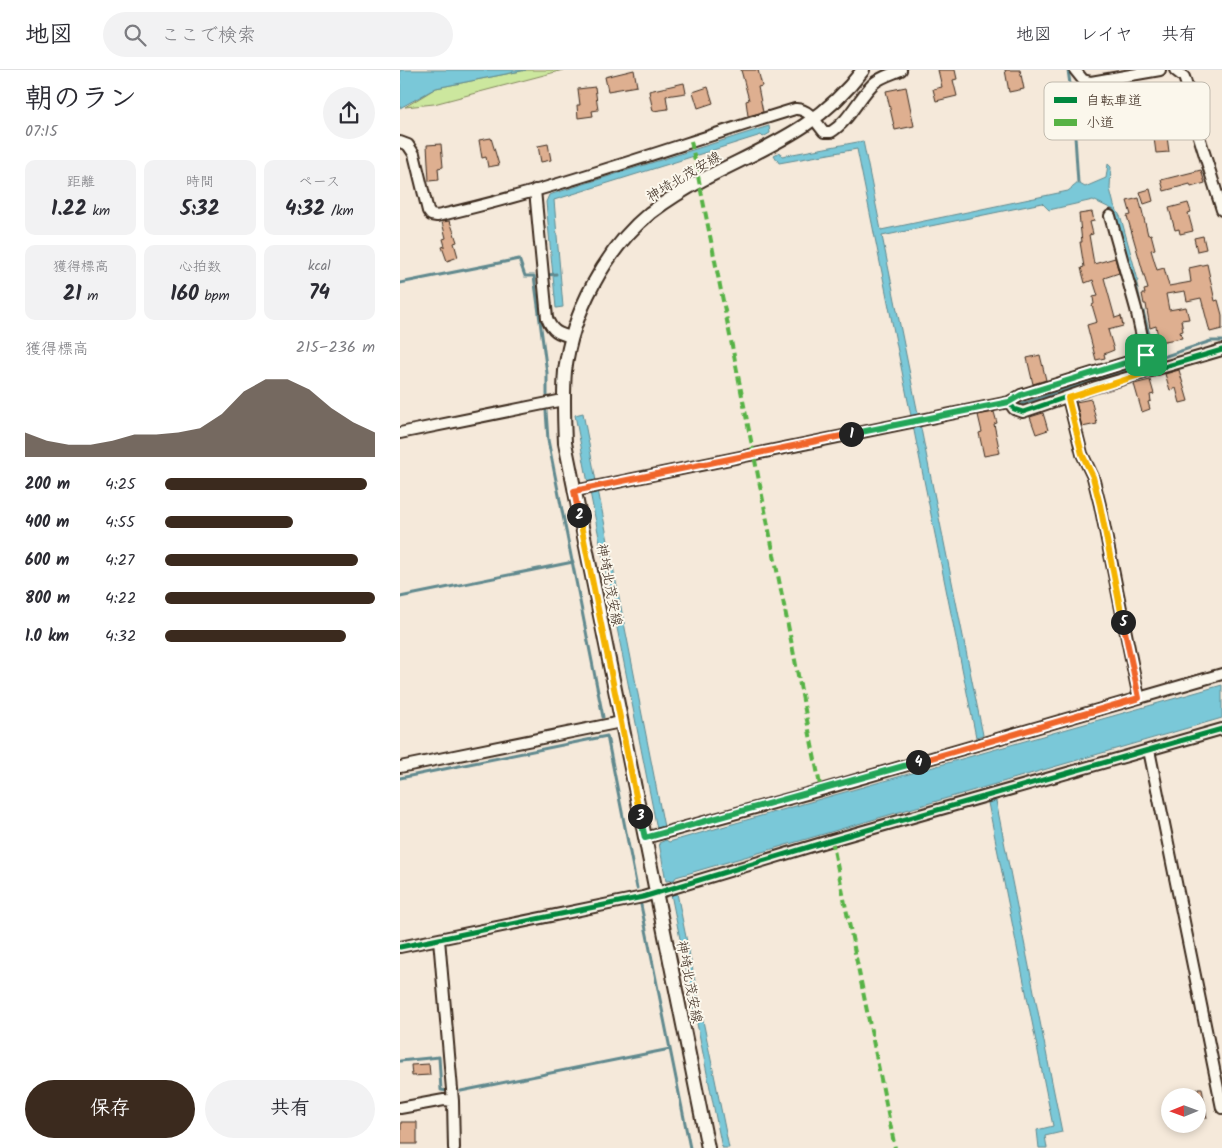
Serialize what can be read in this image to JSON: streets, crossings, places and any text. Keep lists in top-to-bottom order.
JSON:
{
  "streets": {
    "main road": ["神埼北茂安線"]
  },
  "legend": ["自転車道", "小道"],
  "north": "left",
  "page": {
    "header": "地図",
    "search": "ここで検索",
    "nav": ["地図", "レイヤ", "共有"],
    "heading": ["朝のラン", "07:15"],
    "stats": [
      ["距離", "1.22 km"],
      ["時間", "5:32"],
      ["ペース", "4:32 /km"],
      ["獲得標高", "21 m"],
      ["心拍数", "160 bpm"],
      ["kcal", "74"]
    ],
    "chart": ["獲得標高", "215–236 m"],
    "pins": [
      "1",
      "2",
      "5",
      "4",
      "3"
    ],
    "list": [
      {
        "name": "200 m",
        "note": "4:25"
      },
      {
        "name": "400 m",
        "note": "4:55"
      },
      {
        "name": "600 m",
        "note": "4:27"
      },
      {
        "name": "800 m",
        "note": "4:22"
      },
      {
        "name": "1.0 km",
        "note": "4:32"
      }
    ],
    "buttons": ["保存", "共有"]
  }
}
